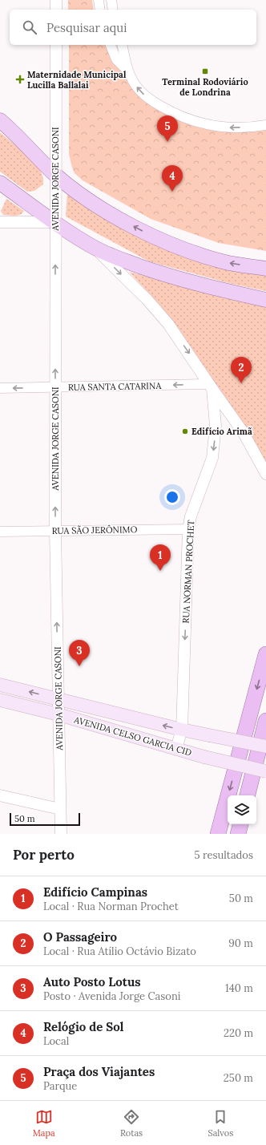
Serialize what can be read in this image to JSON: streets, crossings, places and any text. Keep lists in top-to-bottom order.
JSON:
{
  "streets": {
    "main road": ["AVENIDA CELSO GARCIA CID"],
    "street": [
      "AVENIDA JORGE CASONI",
      "RUA SANTA CATARINA",
      "RUA SÃO JERÔNIMO",
      "RUA NORMAN PROCHET"
    ]
  },
  "crossings": [
    ["AVENIDA JORGE CASONI", "RUA SANTA CATARINA"],
    ["AVENIDA JORGE CASONI", "RUA SÃO JERÔNIMO"],
    ["AVENIDA JORGE CASONI", "AVENIDA CELSO GARCIA CID"],
    ["RUA SANTA CATARINA", "RUA NORMAN PROCHET"],
    ["RUA SÃO JERÔNIMO", "RUA NORMAN PROCHET"],
    ["RUA NORMAN PROCHET", "AVENIDA CELSO GARCIA CID"]
  ],
  "one_way": ["AVENIDA JORGE CASONI", "RUA SANTA CATARINA", "RUA NORMAN PROCHET"],
  "places": {
    "transit": ["Terminal Rodoviário de Londrina"],
    "health": ["Maternidade Municipal Lucilla Ballalai"],
    "other": ["Edifício Arimã"]
  },
  "scale_bar": "50 m",
  "page": {
    "search": "Pesquisar aqui",
    "pins": [
      "5",
      "4",
      "2",
      "1",
      "3"
    ],
    "scale": "50 m",
    "heading": ["Por perto", "5 resultados"],
    "list": [
      {
        "mark": "1",
        "name": "Edifício Campinas",
        "note": "Local · Rua Norman Prochet",
        "value": "50 m"
      },
      {
        "mark": "2",
        "name": "O Passageiro",
        "note": "Local · Rua Atílio Octávio Bizato",
        "value": "90 m"
      },
      {
        "mark": "3",
        "name": "Auto Posto Lotus",
        "note": "Posto · Avenida Jorge Casoni",
        "value": "140 m"
      },
      {
        "mark": "4",
        "name": "Relógio de Sol",
        "note": "Local",
        "value": "220 m"
      },
      {
        "mark": "5",
        "name": "Praça dos Viajantes",
        "note": "Parque",
        "value": "250 m"
      }
    ],
    "nav": ["Mapa", "Rotas", "Salvos"]
  }
}
